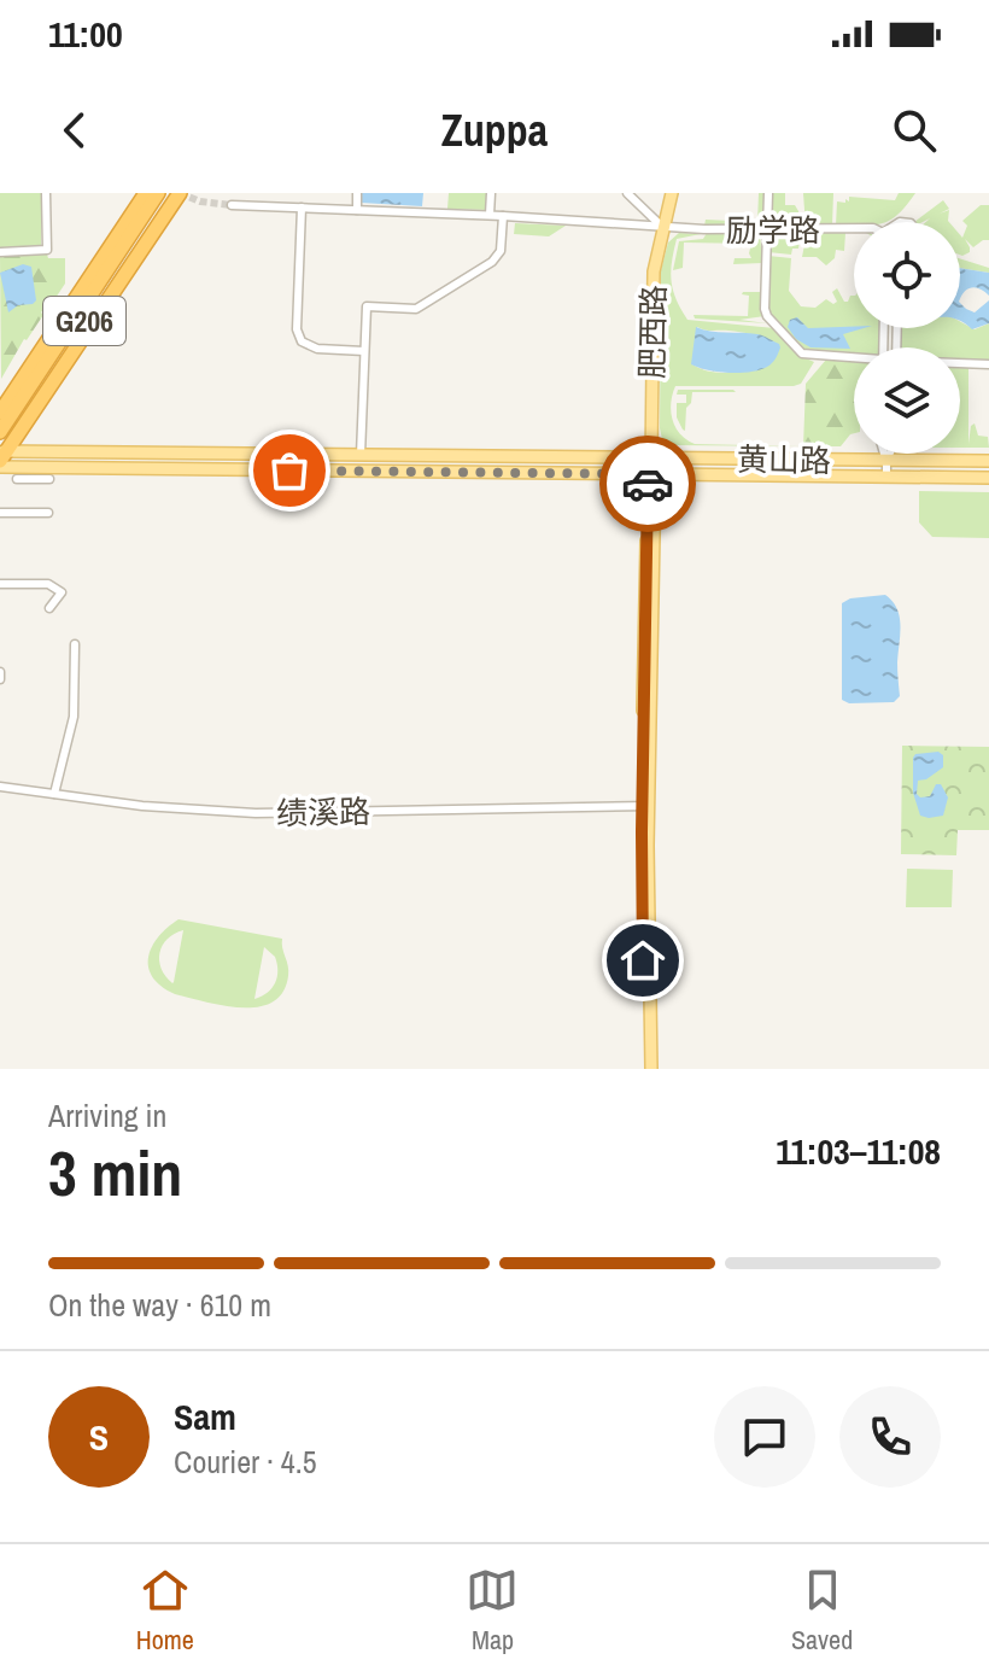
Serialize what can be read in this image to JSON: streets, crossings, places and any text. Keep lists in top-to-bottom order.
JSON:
{
  "streets": {
    "highway": ["G206"],
    "main road": ["肥西路", "黄山路"],
    "street": ["励学路", "绩溪路"]
  },
  "crossings": [
    ["励学路", "肥西路"],
    ["G206", "黄山路"],
    ["肥西路", "黄山路"],
    ["肥西路", "绩溪路"]
  ],
  "page": {
    "status": "11:00",
    "header": "Zuppa",
    "heading": ["3 min", "Arriving in", "11:03–11:08"],
    "panel": ["Sam", "Courier · 4.5"],
    "bar": "On the way · 610 m",
    "round": "S",
    "tabs": ["Home", "Map", "Saved"]
  }
}
